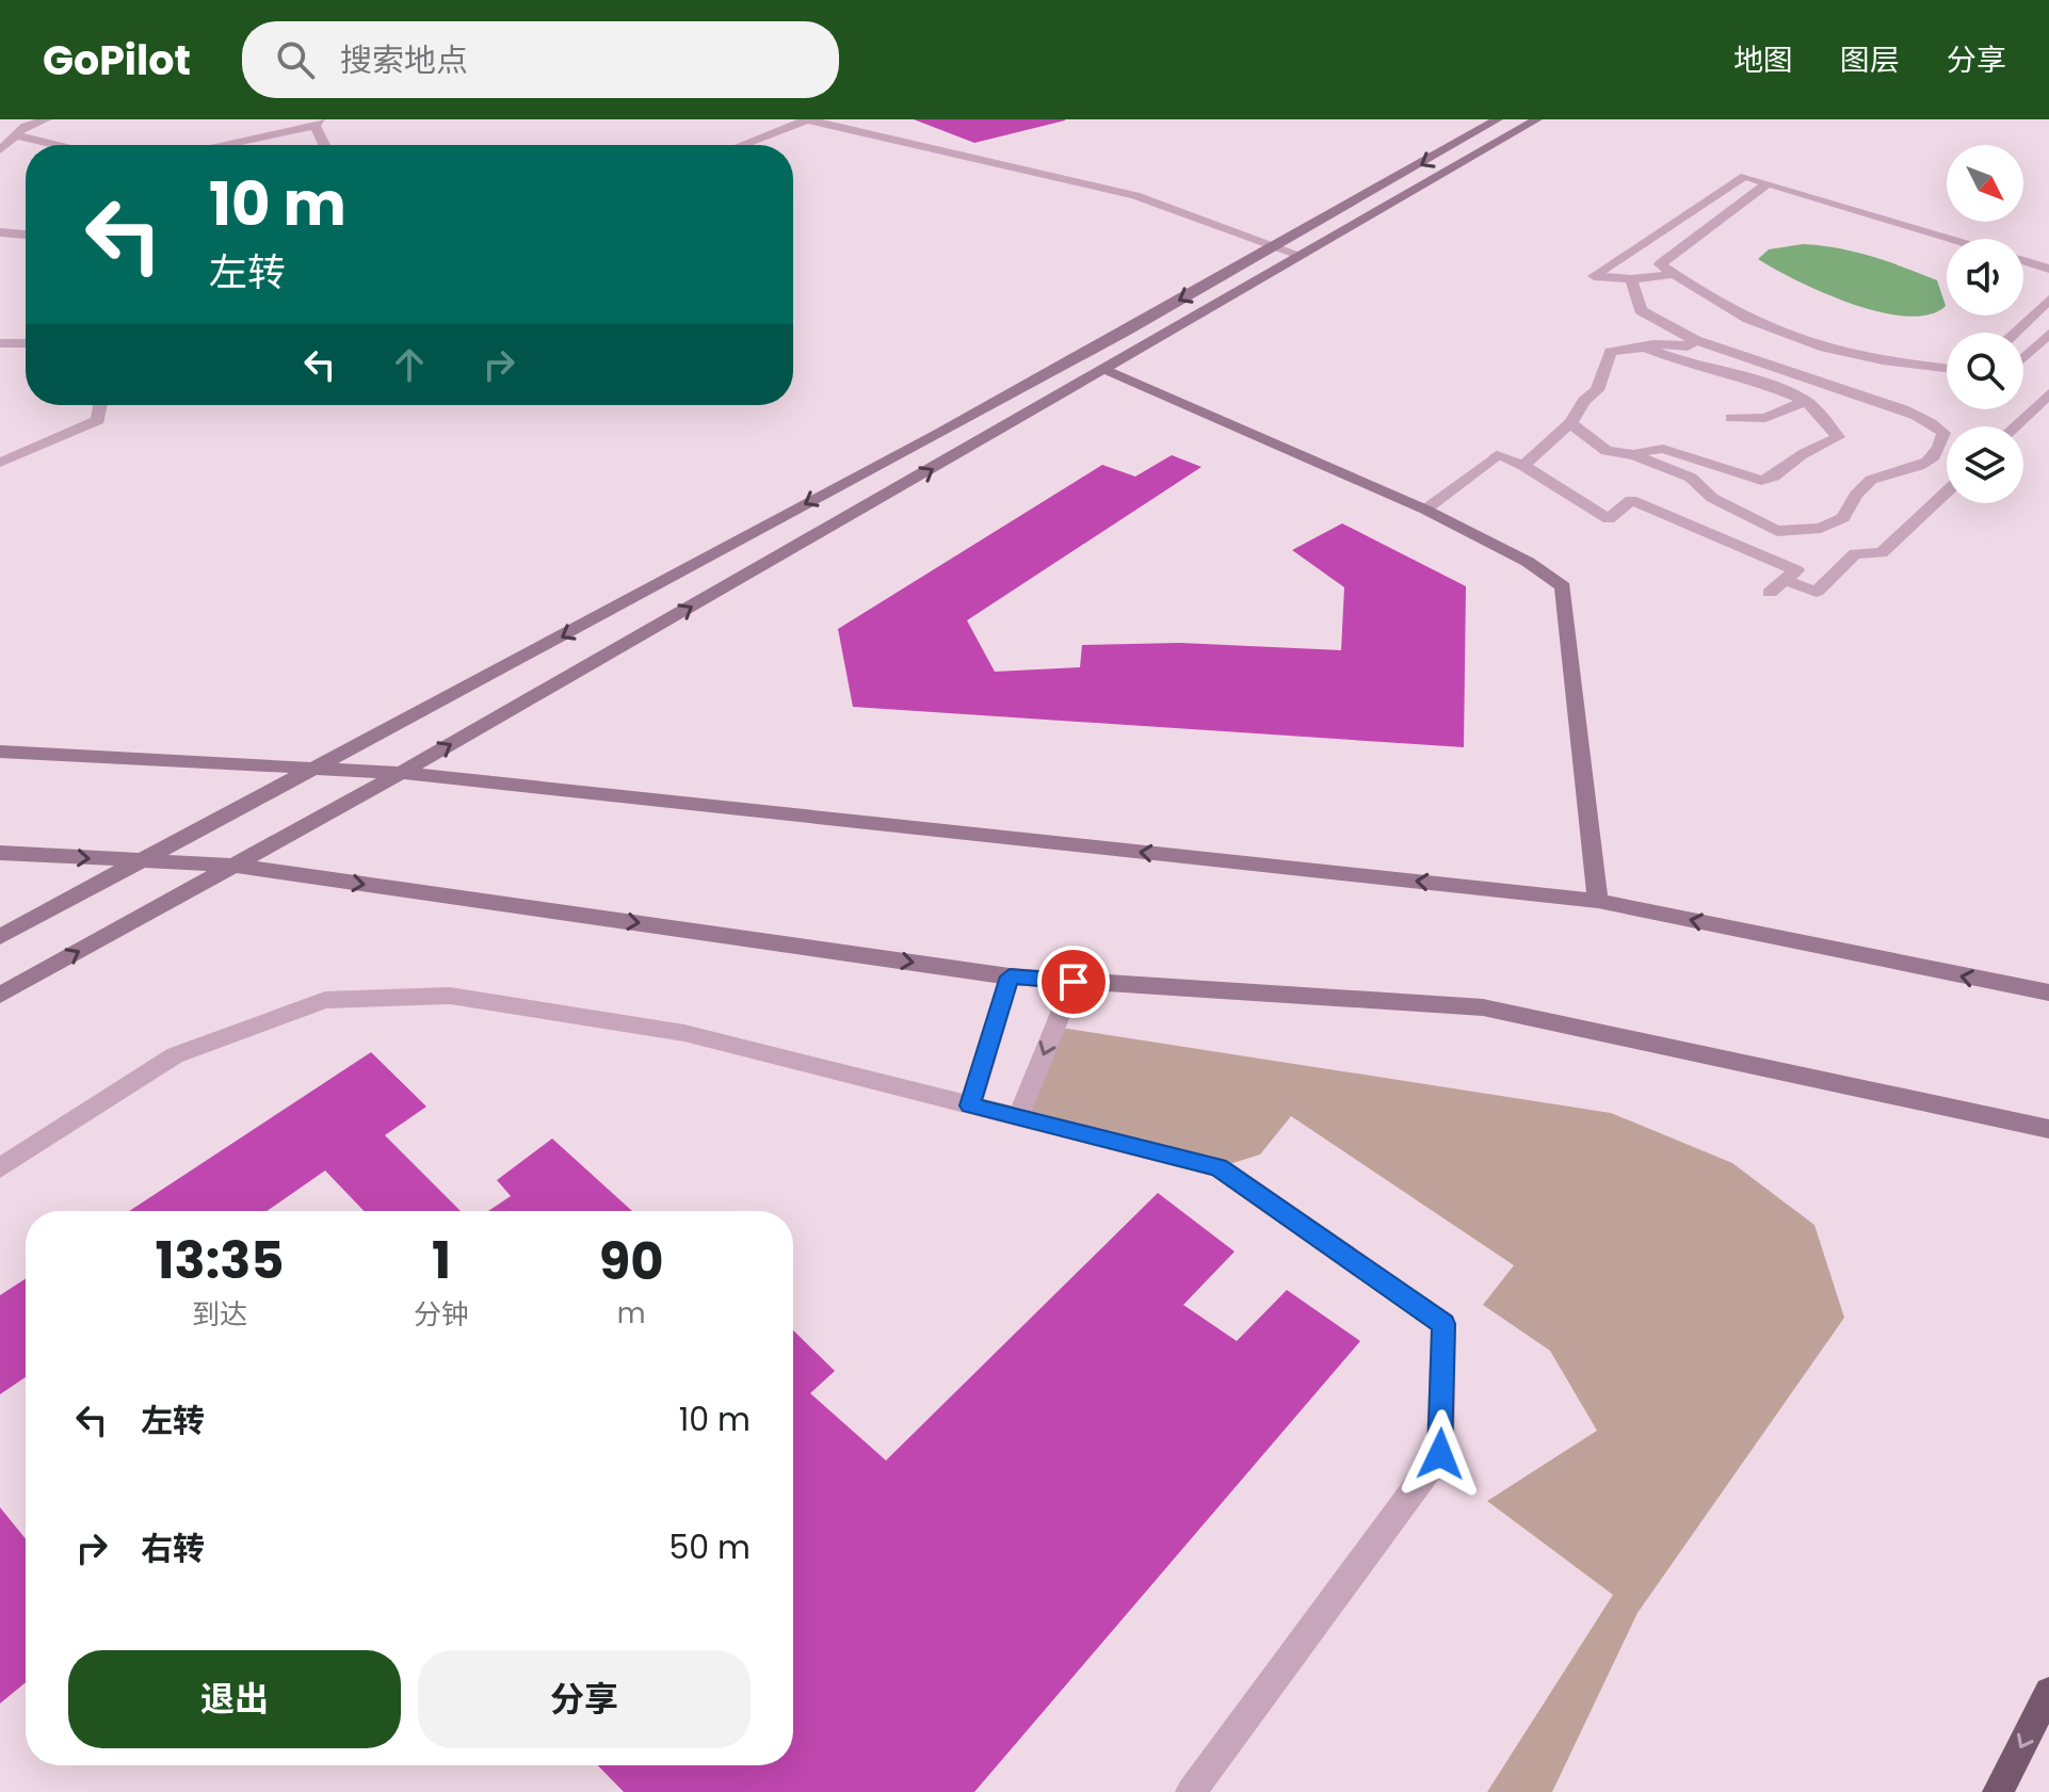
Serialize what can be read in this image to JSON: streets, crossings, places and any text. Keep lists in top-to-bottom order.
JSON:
{
  "north": "bottom right",
  "page": {
    "header": "GoPilot",
    "search": "搜索地点",
    "nav": ["地图", "图层", "分享"],
    "turn": ["10 m", "左转"],
    "eta": [
      "13:35",
      "到达",
      "1",
      "分钟",
      "90",
      "m"
    ],
    "list": [
      {
        "name": "左转",
        "value": "10 m"
      },
      {
        "name": "右转",
        "value": "50 m"
      }
    ],
    "buttons": ["退出", "分享"]
  }
}
